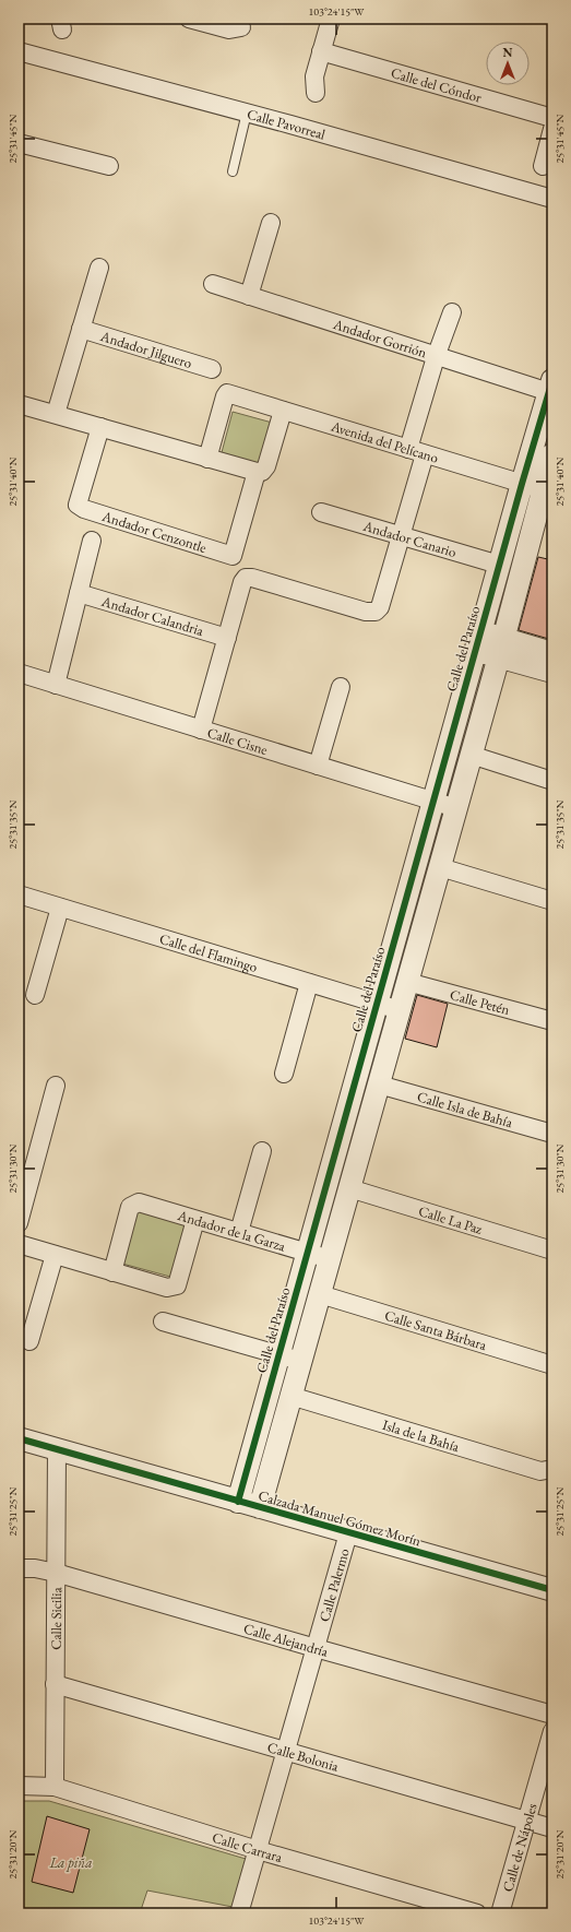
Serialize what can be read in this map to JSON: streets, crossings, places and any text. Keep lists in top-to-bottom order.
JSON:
{
  "streets": {
    "street": [
      "Calle del Cóndor",
      "Calle Pavorreal",
      "Andador Gorrión",
      "Andador Jilguero",
      "Avenida del Pelícano",
      "Andador Cenzontle",
      "Andador Canario",
      "Andador Calandria",
      "Calle del Paraíso",
      "Calle Cisne",
      "Calle del Flamingo",
      "Calle Petén",
      "Calle Isla de Bahía",
      "Calle La Paz",
      "Andador de la Garza",
      "Calle Santa Bárbara",
      "Isla de la Bahía",
      "Calzada Manuel Gómez Morín",
      "Calle Palermo",
      "Calle Sicilia",
      "Calle Alejandría",
      "Calle Bolonia",
      "Calle Carrara",
      "Calle de Nápoles"
    ]
  },
  "crossings": [
    ["Andador Gorrión", "Calle del Paraíso"],
    ["Avenida del Pelícano", "Calle del Paraíso"],
    ["Andador Canario", "Calle del Paraíso"],
    ["Calle del Paraíso", "Calle Cisne"],
    ["Calle del Paraíso", "Calle del Flamingo"],
    ["Calle del Paraíso", "Andador de la Garza"],
    ["Calle del Paraíso", "Calzada Manuel Gómez Morín"],
    ["Calzada Manuel Gómez Morín", "Calle Palermo"],
    ["Calzada Manuel Gómez Morín", "Calle Sicilia"],
    ["Calle Palermo", "Calle Alejandría"],
    ["Calle Palermo", "Calle Bolonia"],
    ["Calle Palermo", "Calle Carrara"],
    ["Calle Sicilia", "Calle Alejandría"],
    ["Calle Sicilia", "Calle Bolonia"],
    ["Calle Sicilia", "Calle Carrara"],
    ["Calle Bolonia", "Calle de Nápoles"]
  ],
  "parks": ["La piña"],
  "north": "top",
  "coordinates": [
    "103°24'15\"W",
    "25°31'45\"N",
    "25°31'40\"N",
    "25°31'35\"N",
    "25°31'30\"N",
    "25°31'25\"N",
    "25°31'20\"N"
  ]
}
